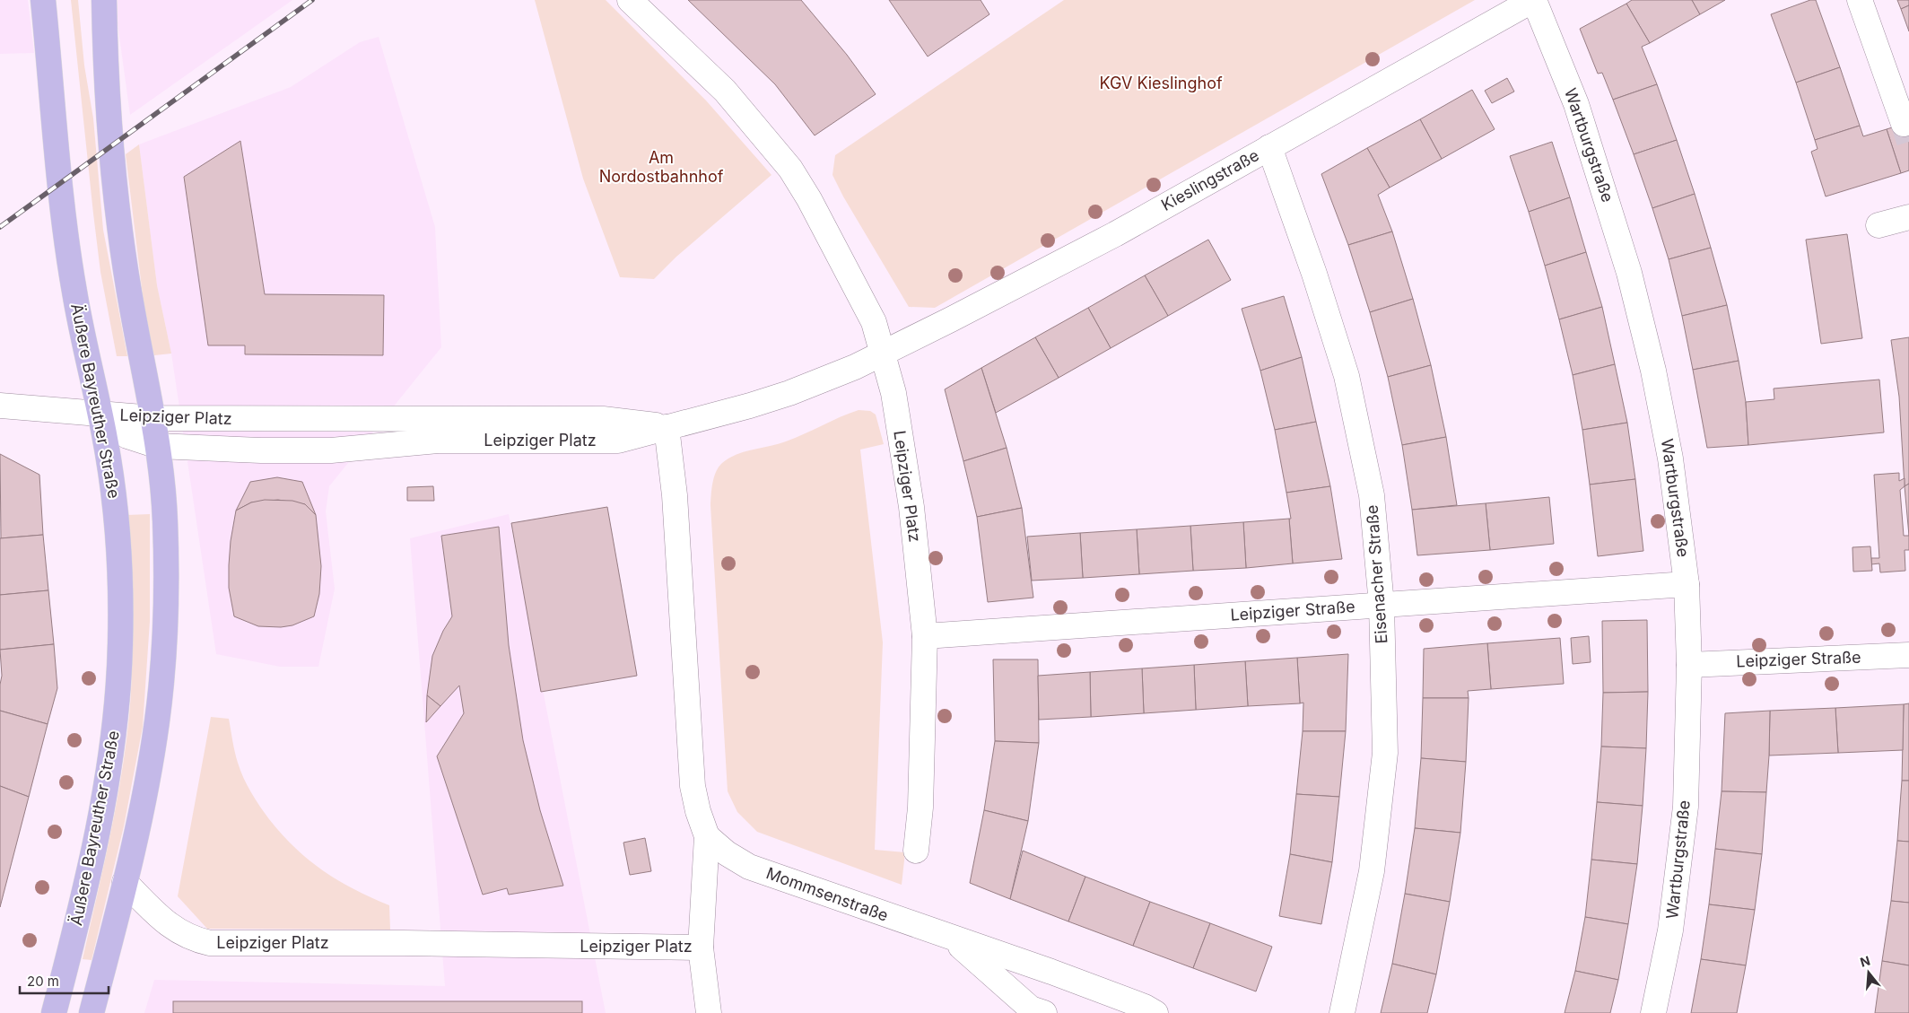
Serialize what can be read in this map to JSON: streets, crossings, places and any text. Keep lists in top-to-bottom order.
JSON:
{
  "streets": {
    "main road": ["Äußere Bayreuther Straße"],
    "street": [
      "Wartburgstraße",
      "Kieslingstraße",
      "Leipziger Platz",
      "Eisenacher Straße",
      "Leipziger Straße",
      "Mommsenstraße"
    ]
  },
  "crossings": [
    ["Wartburgstraße", "Kieslingstraße"],
    ["Wartburgstraße", "Leipziger Straße"],
    ["Kieslingstraße", "Leipziger Platz"],
    ["Kieslingstraße", "Eisenacher Straße"],
    ["Äußere Bayreuther Straße", "Leipziger Platz"],
    ["Leipziger Platz", "Leipziger Straße"],
    ["Leipziger Platz", "Mommsenstraße"],
    ["Eisenacher Straße", "Leipziger Straße"]
  ],
  "parks": ["KGV Kieslinghof", "Am Nordostbahnhof"],
  "scale_bar": "20 m",
  "north": "top"
}
